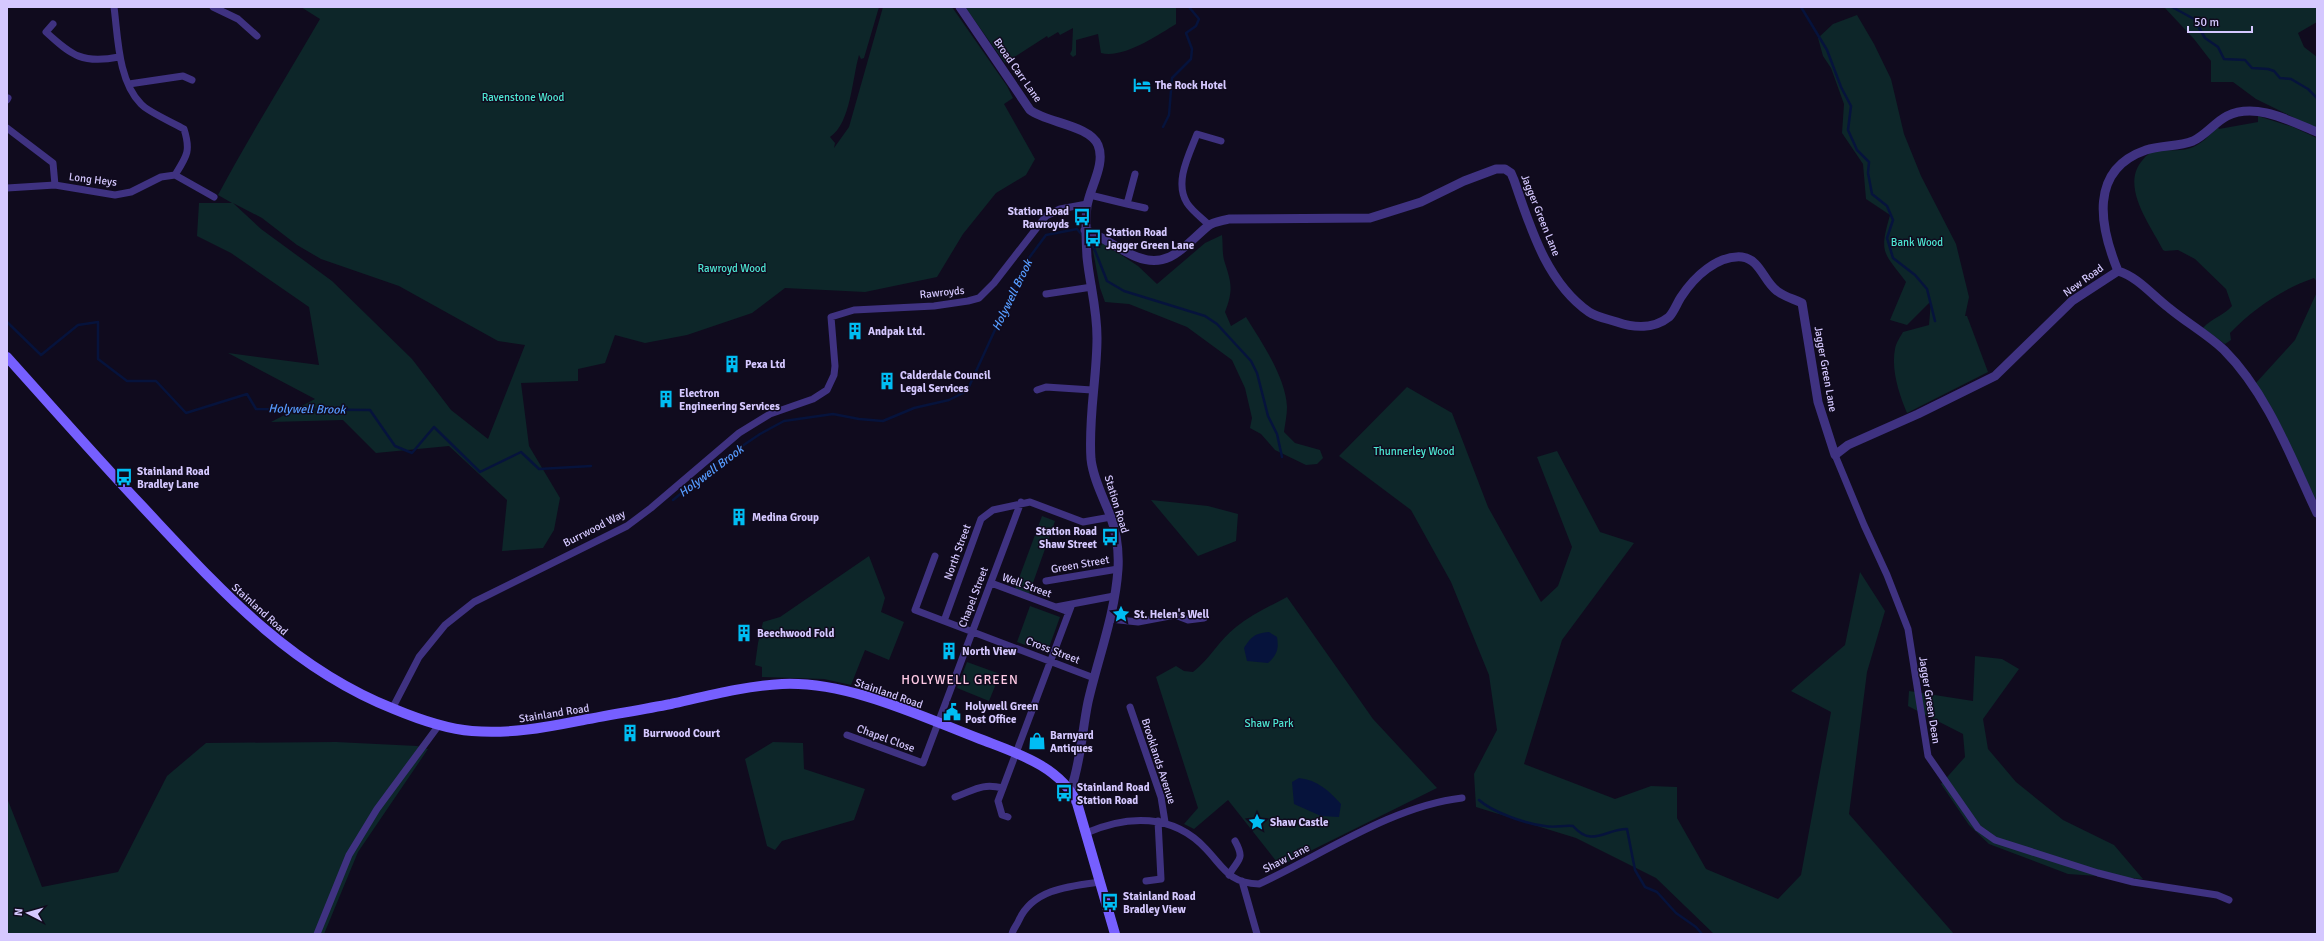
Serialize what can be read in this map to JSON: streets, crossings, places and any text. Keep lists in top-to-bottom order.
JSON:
{
  "streets": {
    "main road": ["Stainland Road"],
    "street": [
      "Broad Carr Lane",
      "Long Heys",
      "Jagger Green Lane",
      "New Road",
      "Rawroyds",
      "Station Road",
      "Burrwood Way",
      "North Street",
      "Green Street",
      "Well Street",
      "Chapel Street",
      "Cross Street",
      "Jagger Green Dean",
      "Chapel Close",
      "Brooklands Avenue",
      "Shaw Lane"
    ]
  },
  "crossings": [
    ["Broad Carr Lane", "Jagger Green Lane"],
    ["Broad Carr Lane", "Rawroyds"],
    ["Broad Carr Lane", "Station Road"],
    ["Jagger Green Lane", "New Road"],
    ["Jagger Green Lane", "Jagger Green Dean"],
    ["New Road", "Jagger Green Dean"],
    ["Rawroyds", "Burrwood Way"],
    ["Station Road", "North Street"],
    ["Station Road", "Green Street"],
    ["Station Road", "Well Street"],
    ["Station Road", "Stainland Road"],
    ["Station Road", "Cross Street"],
    ["Burrwood Way", "Stainland Road"],
    ["North Street", "Chapel Street"],
    ["North Street", "Cross Street"],
    ["Well Street", "Chapel Street"],
    ["Chapel Street", "Stainland Road"],
    ["Chapel Street", "Cross Street"],
    ["Chapel Street", "Chapel Close"],
    ["Stainland Road", "Chapel Close"]
  ],
  "districts": ["HOLYWELL GREEN"],
  "water": ["Holywell Brook"],
  "parks": [
    "Ravenstone Wood",
    "Bank Wood",
    "Rawroyd Wood",
    "Thunnerley Wood",
    "Shaw Park"
  ],
  "places": {
    "hotel": ["The Rock Hotel"],
    "bus stop": [
      "Station Road Rawroyds",
      "Station Road Jagger Green Lane",
      "Stainland Road Bradley Lane",
      "Station Road Shaw Street",
      "Stainland Road Station Road",
      "Stainland Road Bradley View"
    ],
    "building": [
      "Andpak Ltd.",
      "Pexa Ltd",
      "Calderdale Council Legal Services",
      "Electron Engineering Services",
      "Medina Group",
      "Beechwood Fold",
      "North View",
      "Burrwood Court"
    ],
    "place": ["St. Helen's Well", "Shaw Castle"],
    "public building": ["Holywell Green Post Office"],
    "shop": ["Barnyard Antiques"]
  },
  "scale_bar": "50 m",
  "north": "left"
}
